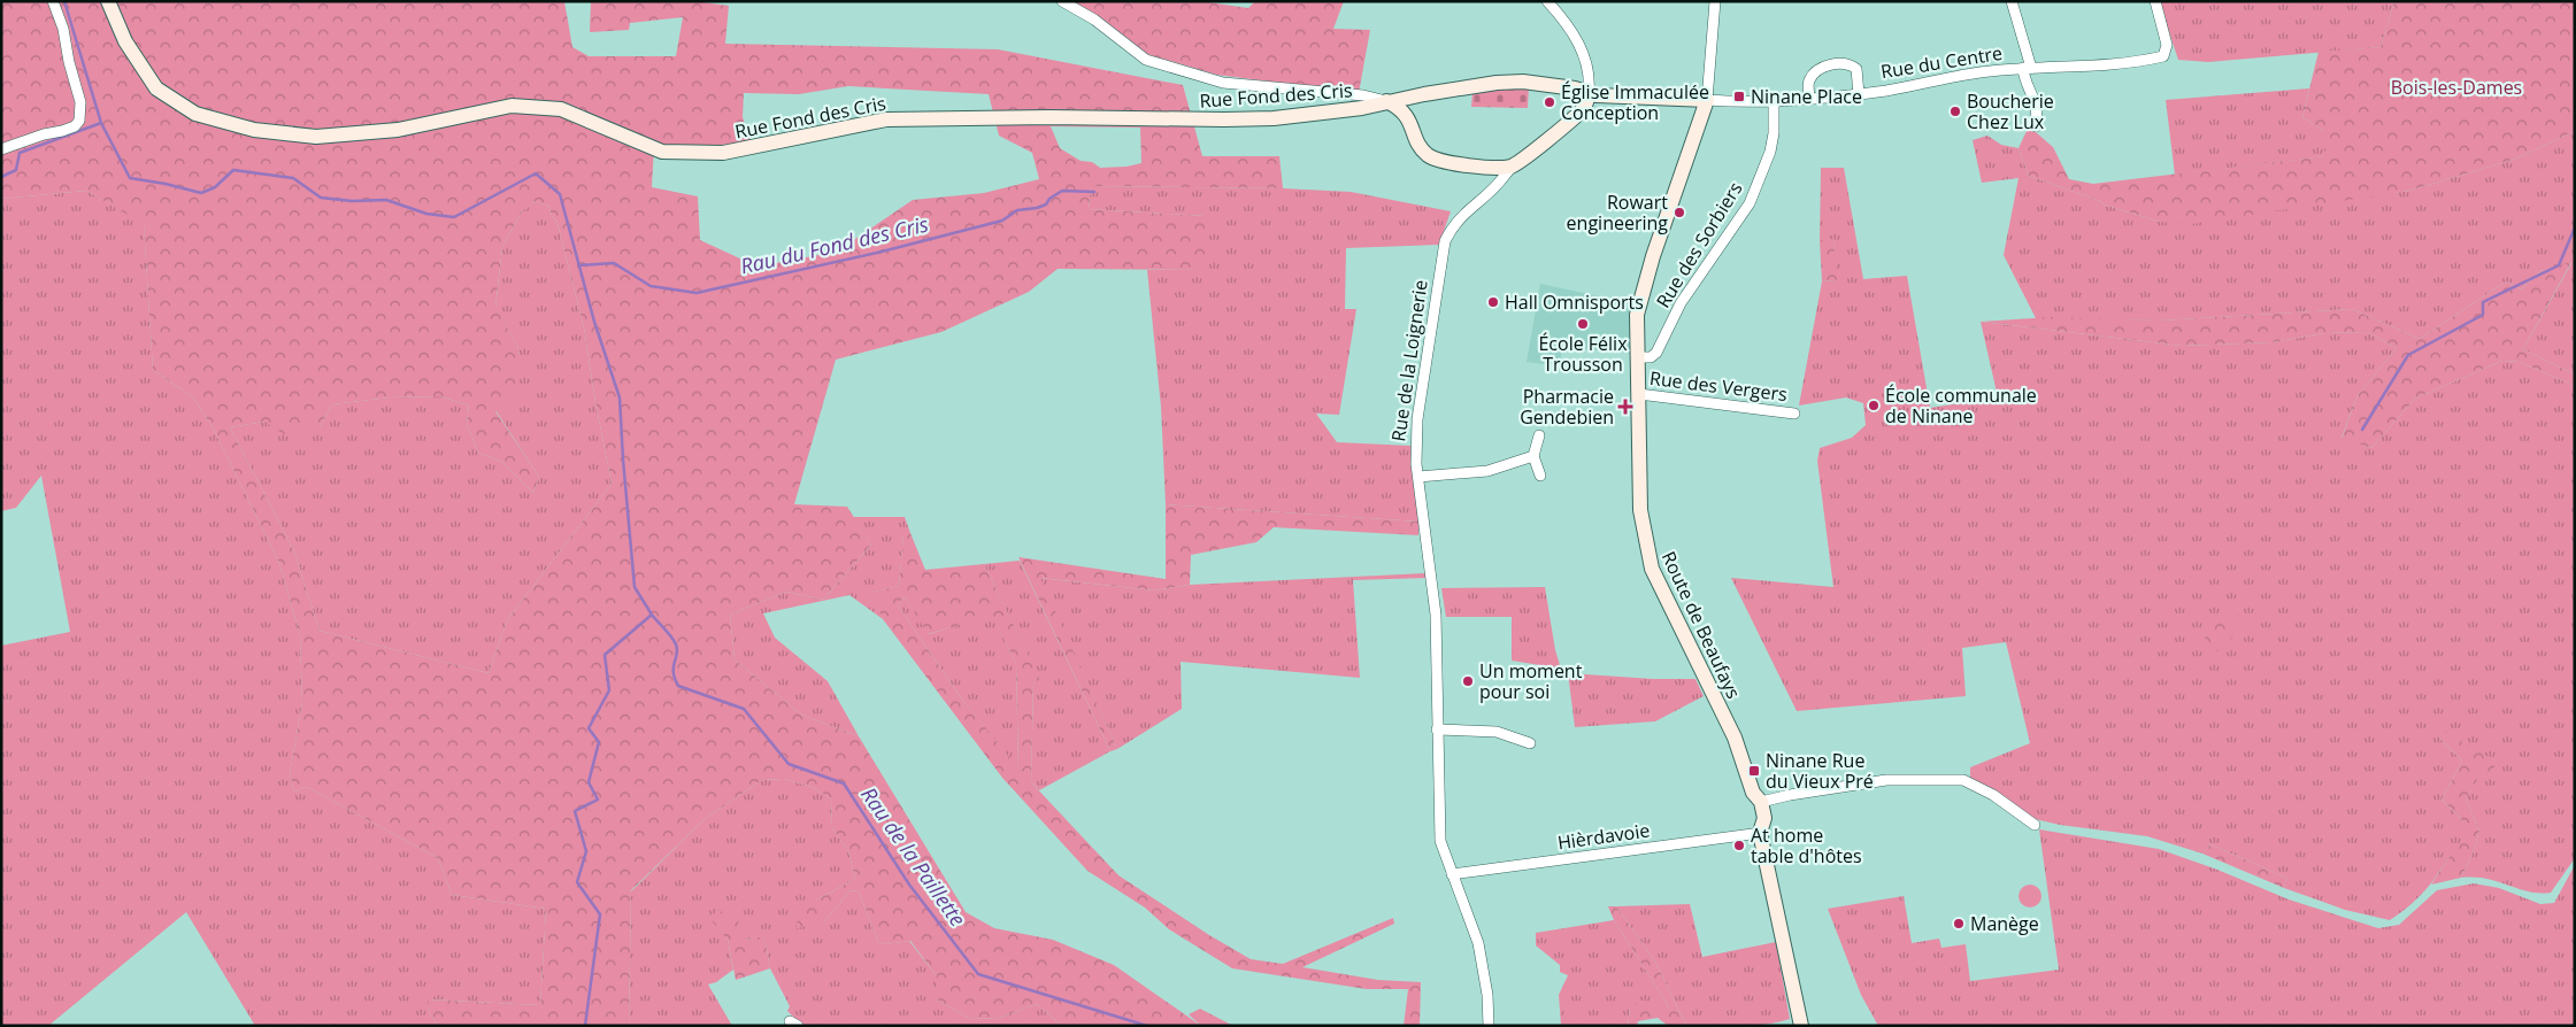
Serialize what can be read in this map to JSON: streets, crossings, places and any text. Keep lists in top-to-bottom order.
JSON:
{
  "streets": {
    "street": [
      "Rue du Centre",
      "Rue Fond des Cris",
      "Rue des Sorbiers",
      "Rue de la Loignerie",
      "Rue des Vergers",
      "Route de Beaufays",
      "Hièrdavoie"
    ]
  },
  "crossings": [
    ["Rue du Centre", "Rue Fond des Cris"],
    ["Rue du Centre", "Rue des Sorbiers"],
    ["Rue du Centre", "Rue de la Loignerie"],
    ["Rue du Centre", "Route de Beaufays"],
    ["Rue Fond des Cris", "Rue de la Loignerie"],
    ["Rue des Sorbiers", "Route de Beaufays"],
    ["Rue de la Loignerie", "Hièrdavoie"],
    ["Rue des Vergers", "Route de Beaufays"],
    ["Route de Beaufays", "Hièrdavoie"]
  ],
  "water": ["Rau du Fond des Cris", "Rau de la Paillette"],
  "parks": ["Bois-les-Dames"],
  "places": {
    "transit": ["Ninane Place", "Ninane Rue du Vieux Pré"],
    "other": [
      "Église Immaculée Conception",
      "Boucherie Chez Lux",
      "Rowart engineering",
      "Hall Omnisports",
      "École Félix Trousson",
      "École communale de Ninane",
      "Un moment pour soi",
      "At home table d'hôtes",
      "Manège"
    ],
    "health": ["Pharmacie Gendebien"]
  }
}
